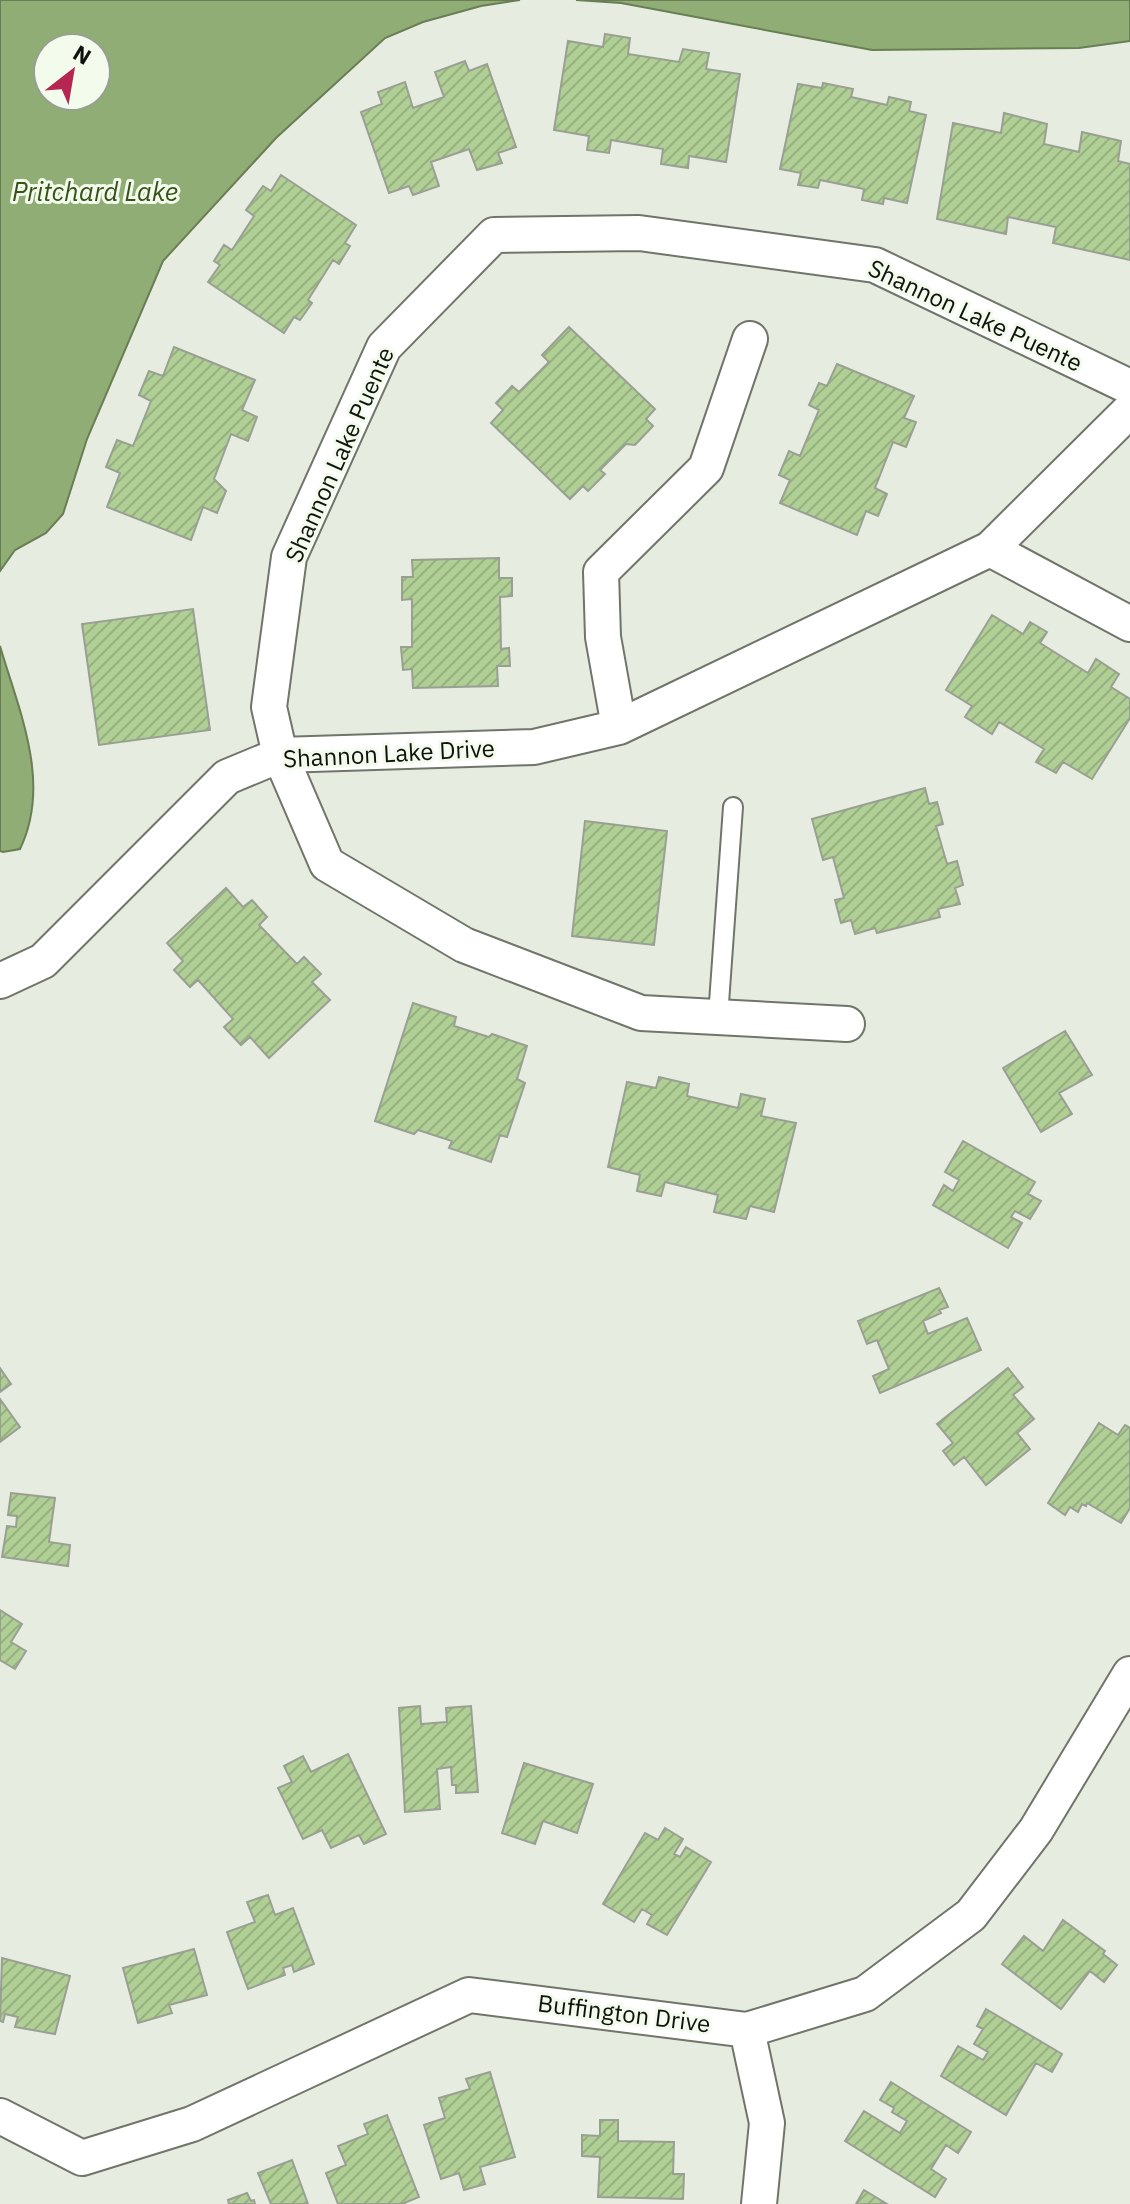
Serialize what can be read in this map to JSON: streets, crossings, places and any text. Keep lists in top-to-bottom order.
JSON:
{
  "streets": {
    "street": ["Shannon Lake Puente", "Shannon Lake Drive", "Buffington Drive"]
  },
  "crossings": [
    ["Shannon Lake Puente", "Shannon Lake Drive"]
  ],
  "water": ["Pritchard Lake"],
  "north": "top right"
}
